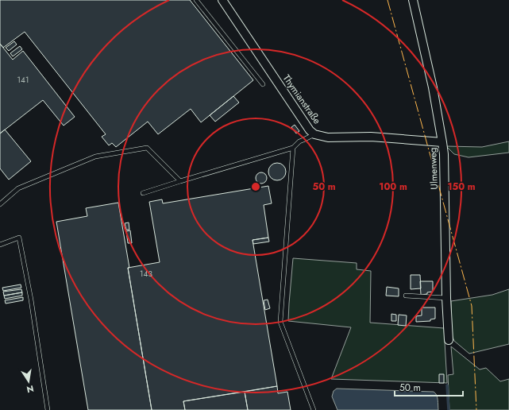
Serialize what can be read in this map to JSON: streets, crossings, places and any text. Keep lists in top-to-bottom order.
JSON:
{
  "streets": {
    "street": ["Thymianstraße", "Ulmenweg"]
  },
  "crossings": [
    ["Thymianstraße", "Ulmenweg"]
  ],
  "house_numbers": ["141", "143"],
  "scale_bar": "50 m",
  "north": "bottom",
  "rings": ["50 m", "100 m", "150 m"]
}
